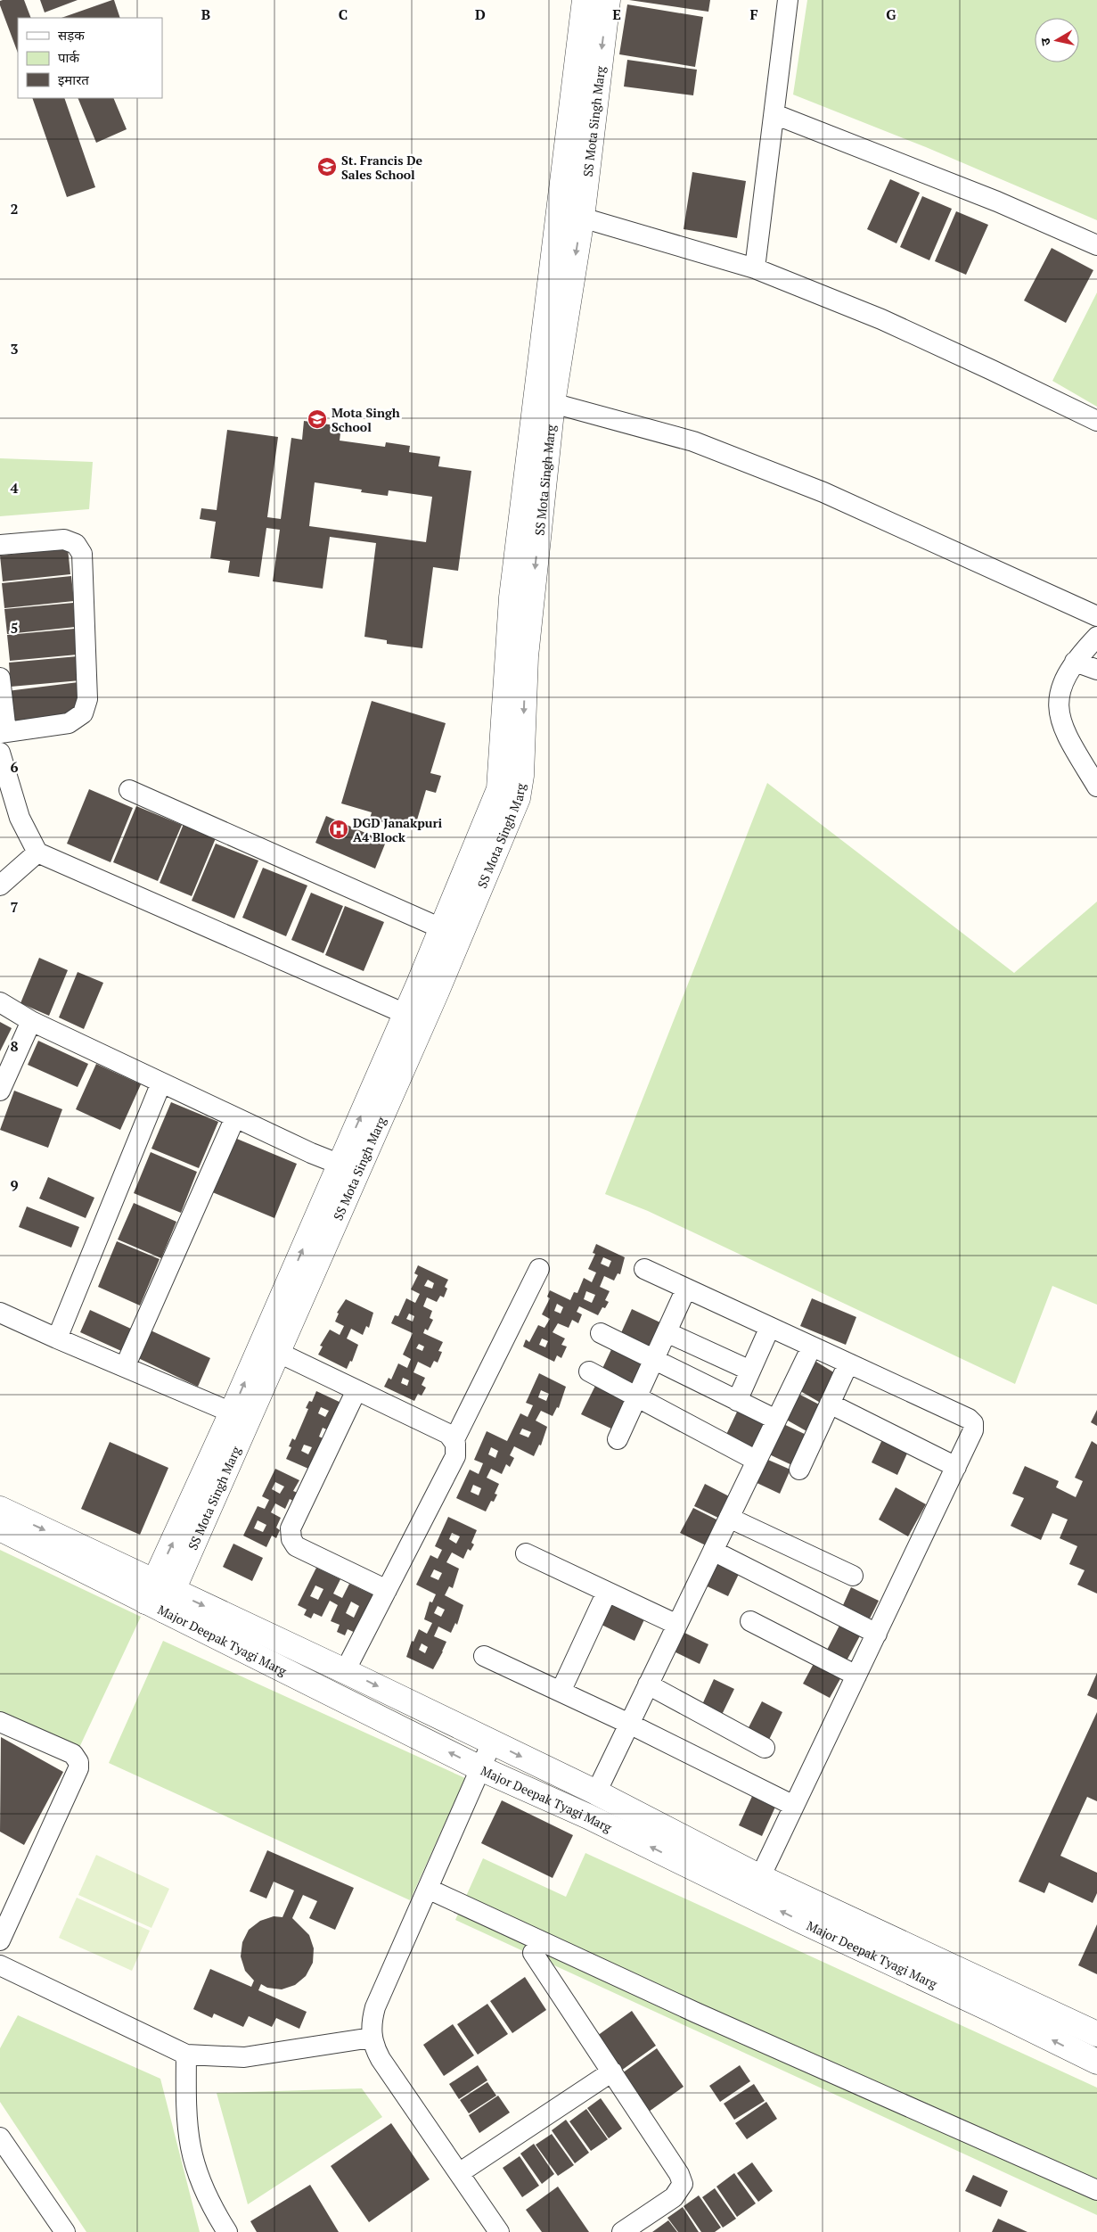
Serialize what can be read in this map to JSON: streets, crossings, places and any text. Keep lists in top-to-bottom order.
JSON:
{
  "streets": {
    "street": ["SS Mota Singh Marg", "Major Deepak Tyagi Marg"]
  },
  "crossings": [
    ["SS Mota Singh Marg", "Major Deepak Tyagi Marg"]
  ],
  "places": {
    "school or university": ["St. Francis De Sales School", "Mota Singh School"],
    "hospital": ["DGD Janakpuri A4 Block"]
  },
  "legend": ["सड़क", "पार्क", "इमारत"],
  "north": "left",
  "grid": {
    "columns": [
      "B",
      "C",
      "D",
      "E",
      "F",
      "G"
    ],
    "rows": [
      "2",
      "3",
      "4",
      "5",
      "6",
      "7",
      "8",
      "9"
    ]
  }
}
